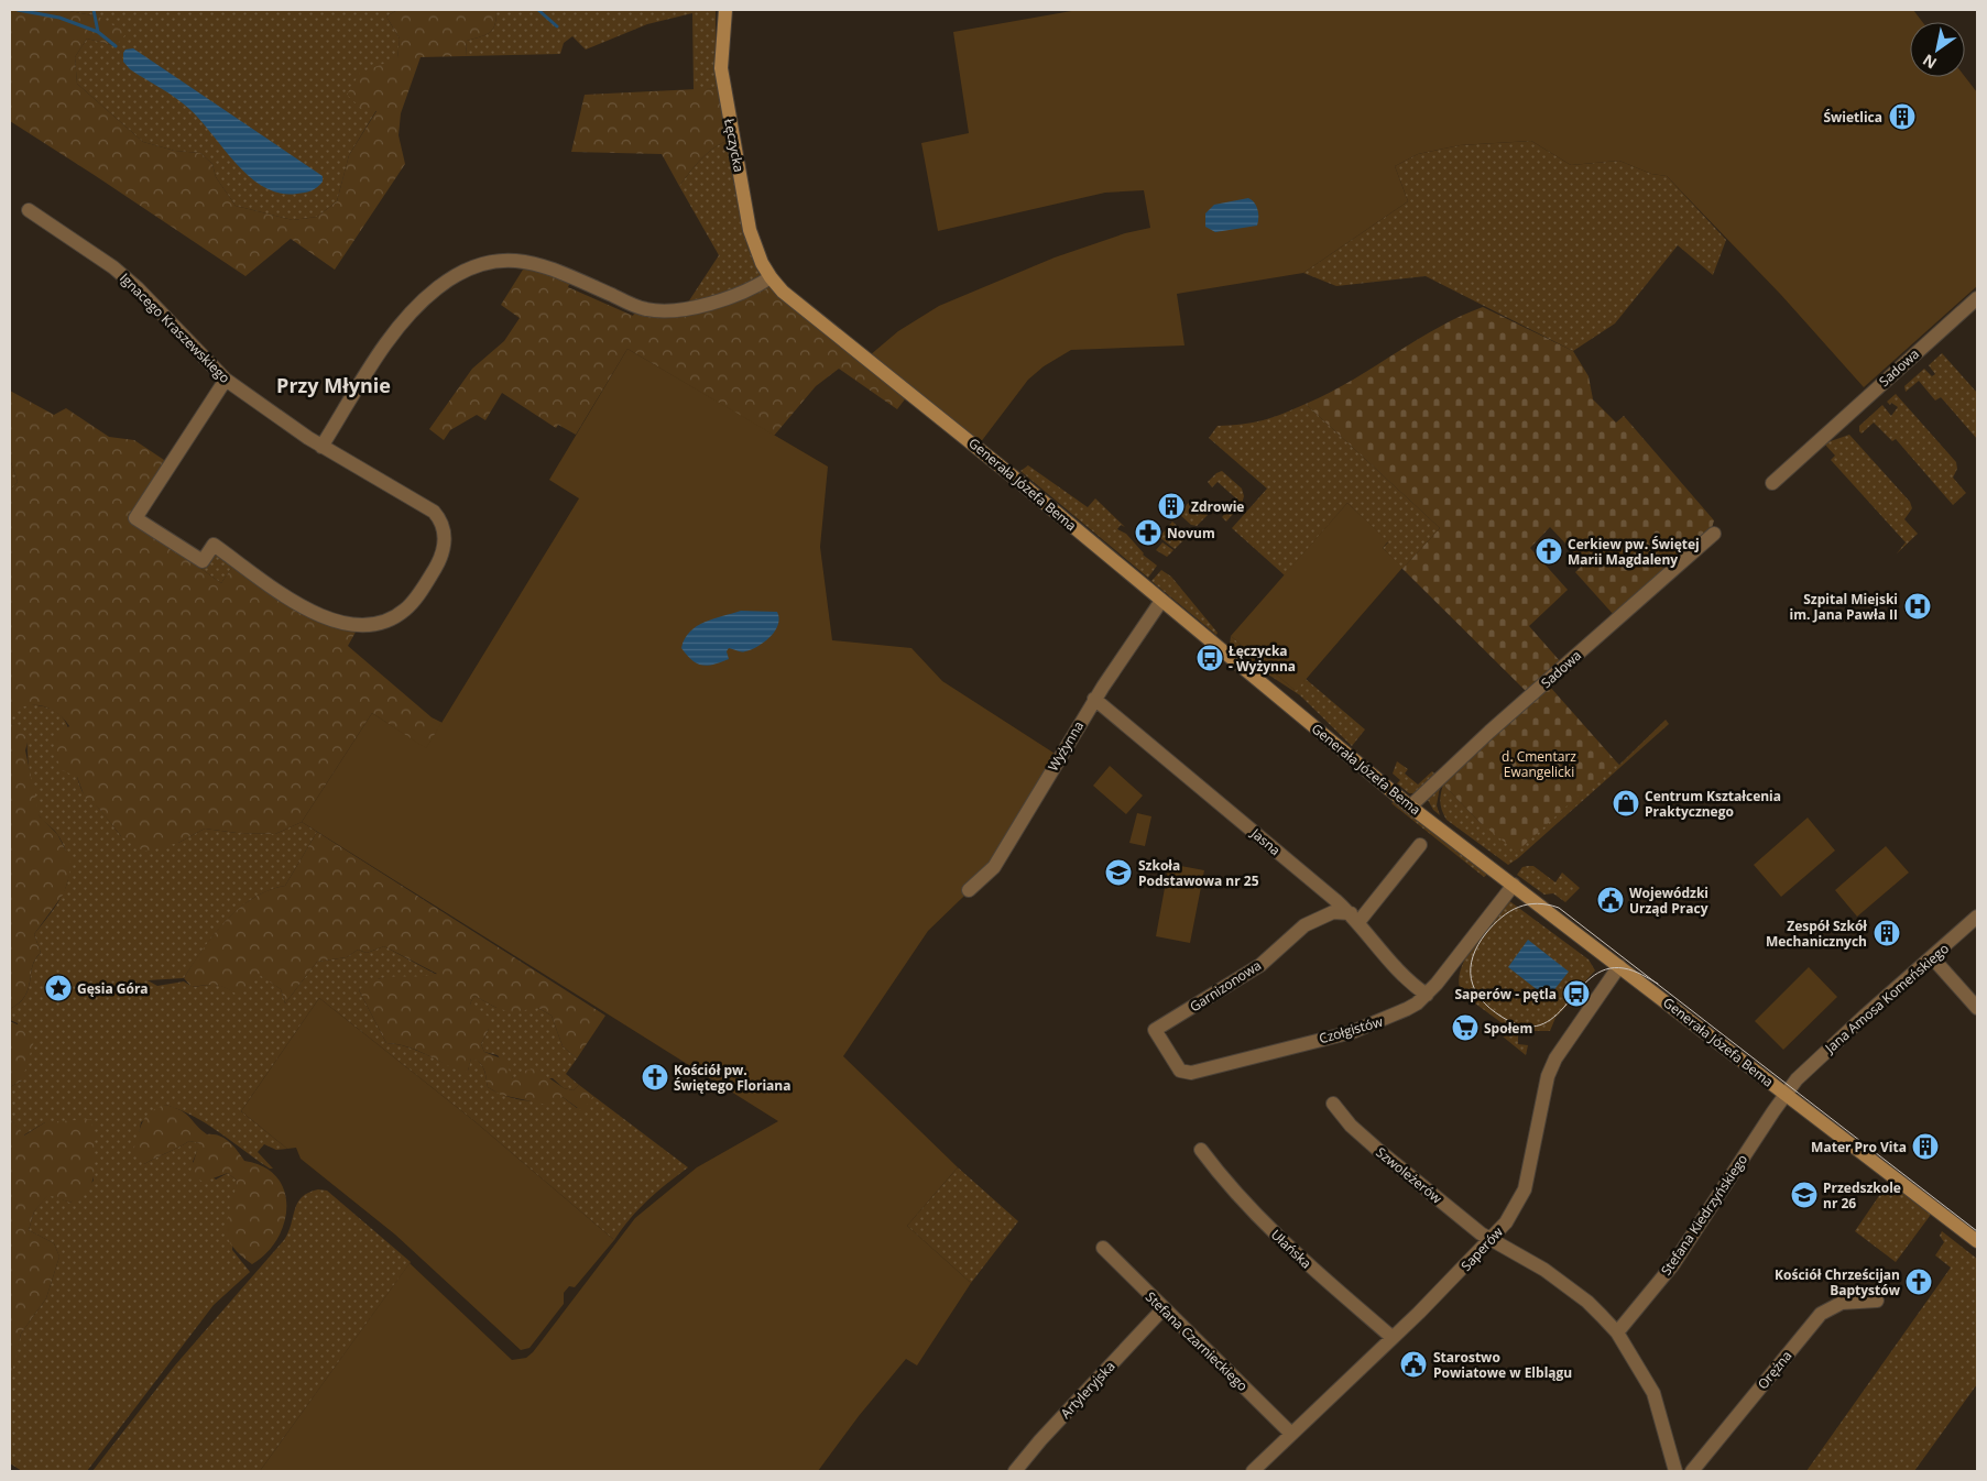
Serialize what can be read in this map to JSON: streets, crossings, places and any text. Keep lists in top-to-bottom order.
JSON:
{
  "streets": {
    "street": [
      "Łęczycka",
      "Ignacego Kraszewskiego",
      "Sadowa",
      "Generała Józefa Bema",
      "Wyżynna",
      "Jasna",
      "Garnizonowa",
      "Jana Amosa Komeńskiego",
      "Czołgistów",
      "Szwoleżerów",
      "Stefana Kiedrzyńskiego",
      "Ułańska",
      "Saperów",
      "Stefana Czarnieckiego",
      "Orężna",
      "Artyleryjska"
    ]
  },
  "crossings": [
    ["Łęczycka", "Generała Józefa Bema"],
    ["Sadowa", "Generała Józefa Bema"],
    ["Generała Józefa Bema", "Wyżynna"],
    ["Generała Józefa Bema", "Jana Amosa Komeńskiego"],
    ["Generała Józefa Bema", "Czołgistów"],
    ["Generała Józefa Bema", "Stefana Kiedrzyńskiego"],
    ["Generała Józefa Bema", "Saperów"],
    ["Wyżynna", "Jasna"],
    ["Jasna", "Garnizonowa"],
    ["Jasna", "Czołgistów"],
    ["Garnizonowa", "Czołgistów"],
    ["Jana Amosa Komeńskiego", "Stefana Kiedrzyńskiego"],
    ["Szwoleżerów", "Stefana Kiedrzyńskiego"],
    ["Szwoleżerów", "Saperów"],
    ["Ułańska", "Saperów"],
    ["Saperów", "Stefana Czarnieckiego"],
    ["Stefana Czarnieckiego", "Artyleryjska"]
  ],
  "districts": ["Przy Młynie"],
  "parks": ["d. Cmentarz Ewangelicki"],
  "places": {
    "building": [
      "Świetlica",
      "Zdrowie",
      "Zespół Szkół Mechanicznych",
      "Mater Pro Vita"
    ],
    "pharmacy": ["Novum"],
    "church": ["Cerkiew pw. Świętej Marii Magdaleny", "Kościół pw. Świętego Floriana", "Kościół Chrześcijan Baptystów"],
    "hospital": ["Szpital Miejski im. Jana Pawła II"],
    "bus stop": ["Łęczycka - Wyżynna", "Saperów - pętla"],
    "shop": ["Centrum Kształcenia Praktycznego"],
    "school or university": ["Szkoła Podstawowa nr 25", "Przedszkole nr 26"],
    "public building": ["Wojewódzki Urząd Pracy", "Starostwo Powiatowe w Elblągu"],
    "place": ["Gęsia Góra"],
    "supermarket": ["Społem"]
  },
  "north": "bottom left"
}
